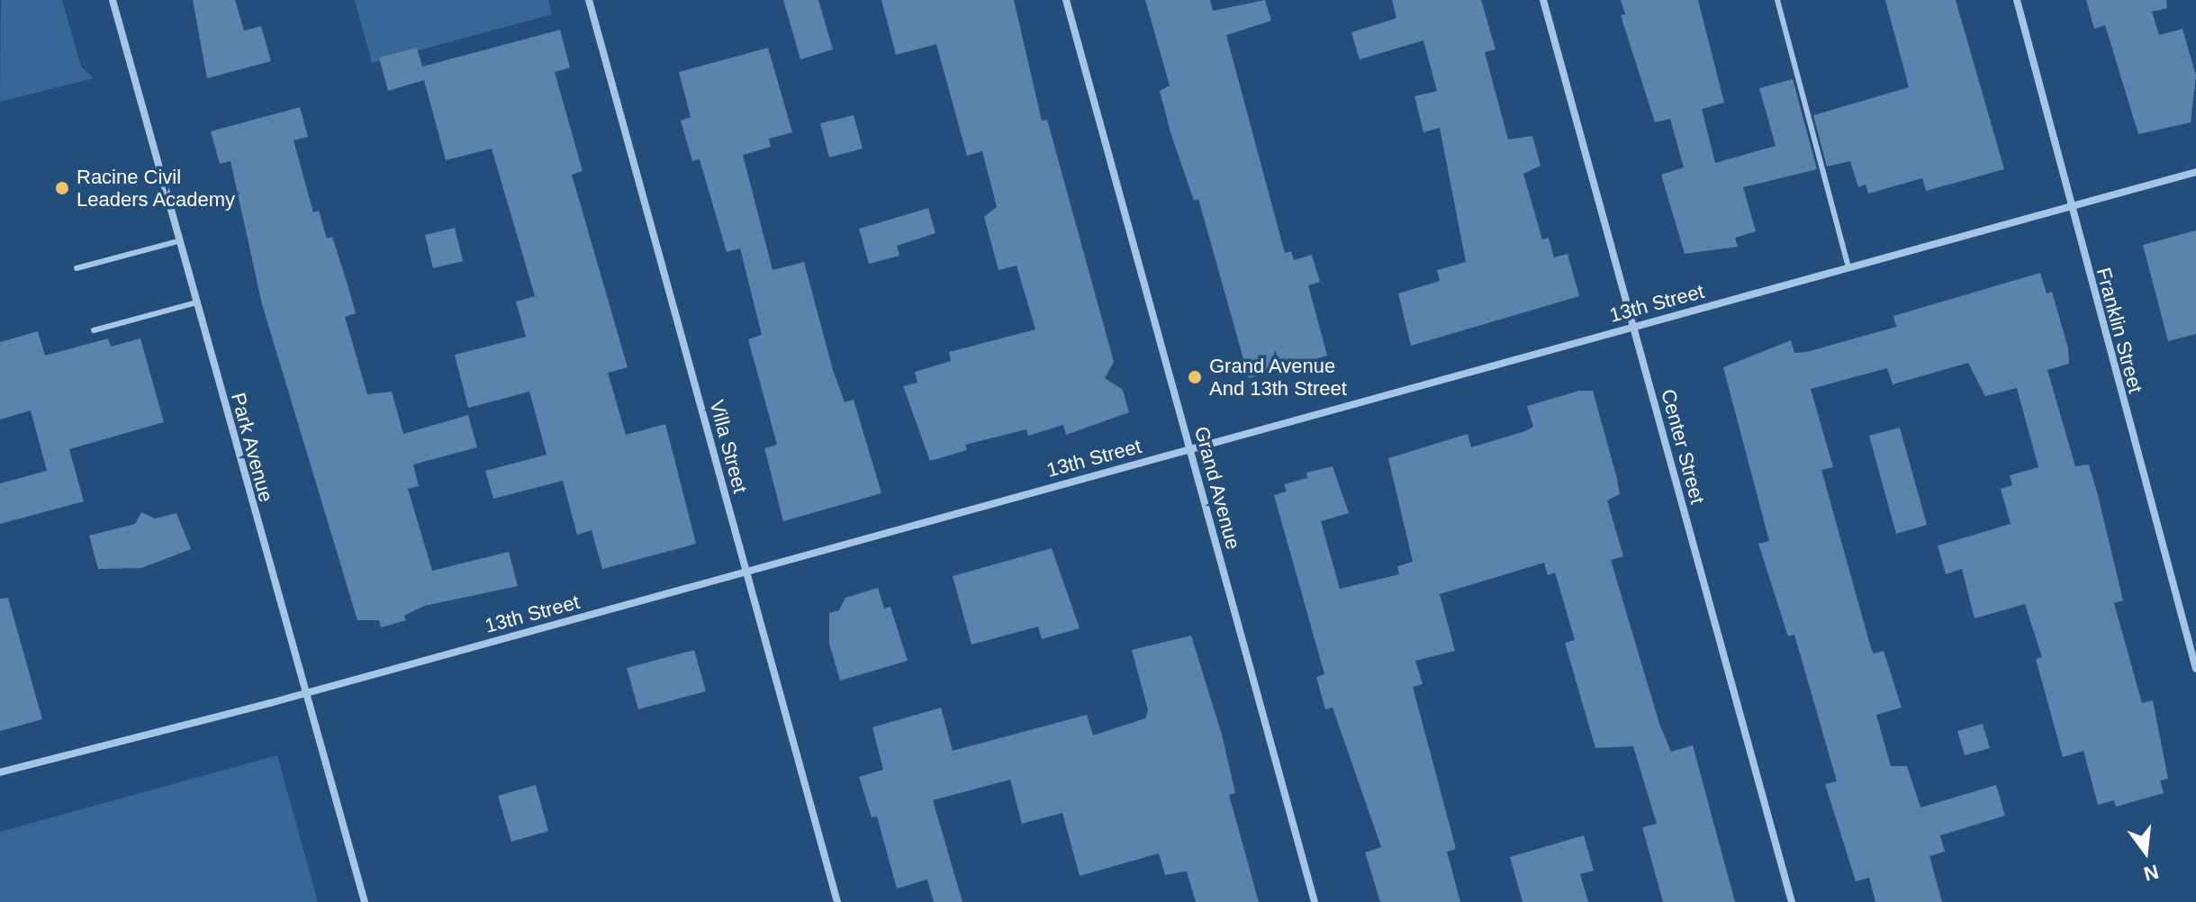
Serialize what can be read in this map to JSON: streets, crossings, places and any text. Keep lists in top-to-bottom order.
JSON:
{
  "streets": {
    "street": [
      "13th Street",
      "Franklin Street",
      "Villa Street",
      "Center Street",
      "Park Avenue",
      "Grand Avenue"
    ]
  },
  "crossings": [
    ["13th Street", "Franklin Street"],
    ["13th Street", "Villa Street"],
    ["13th Street", "Center Street"],
    ["13th Street", "Park Avenue"],
    ["13th Street", "Grand Avenue"]
  ],
  "places": ["Racine Civil Leaders Academy", "Grand Avenue And 13th Street"],
  "north": "bottom"
}
